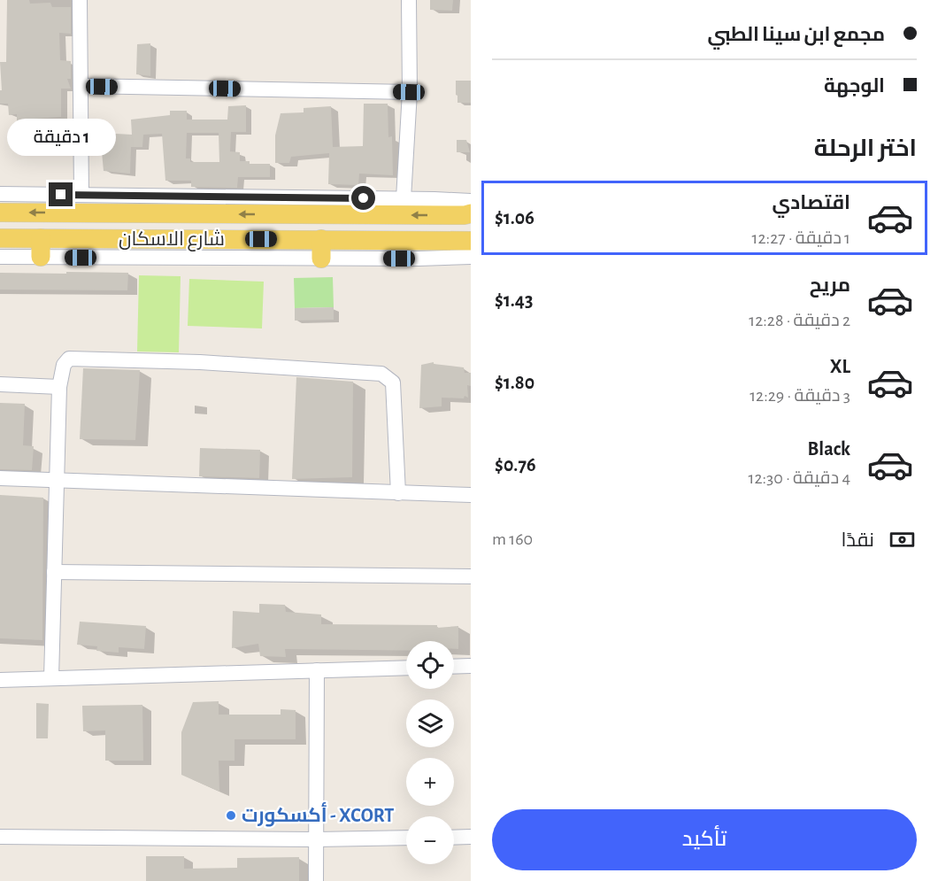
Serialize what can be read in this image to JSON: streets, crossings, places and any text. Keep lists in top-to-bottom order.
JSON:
{
  "streets": {
    "main road": ["شارع الاسكان"]
  },
  "places": ["أكسكورت - XCORT"],
  "page": {
    "banner": ["مجمع ابن سينا الطبي", "الوجهة"],
    "heading": "اختر الرحلة",
    "bubble": "1 دقيقة",
    "list": [
      {
        "name": "اقتصادي",
        "note": "1 دقيقة · 12:27",
        "value": "$1.06"
      },
      {
        "name": "مريح",
        "note": "2 دقيقة · 12:28",
        "value": "$1.43"
      },
      {
        "name": "XL",
        "note": "3 دقيقة · 12:29",
        "value": "$1.80"
      },
      {
        "name": "Black",
        "note": "4 دقيقة · 12:30",
        "value": "$0.76"
      }
    ],
    "pay": ["نقدًا", "160 m"],
    "map_buttons": ["+", "−"],
    "buttons": "تأكيد"
  }
}
